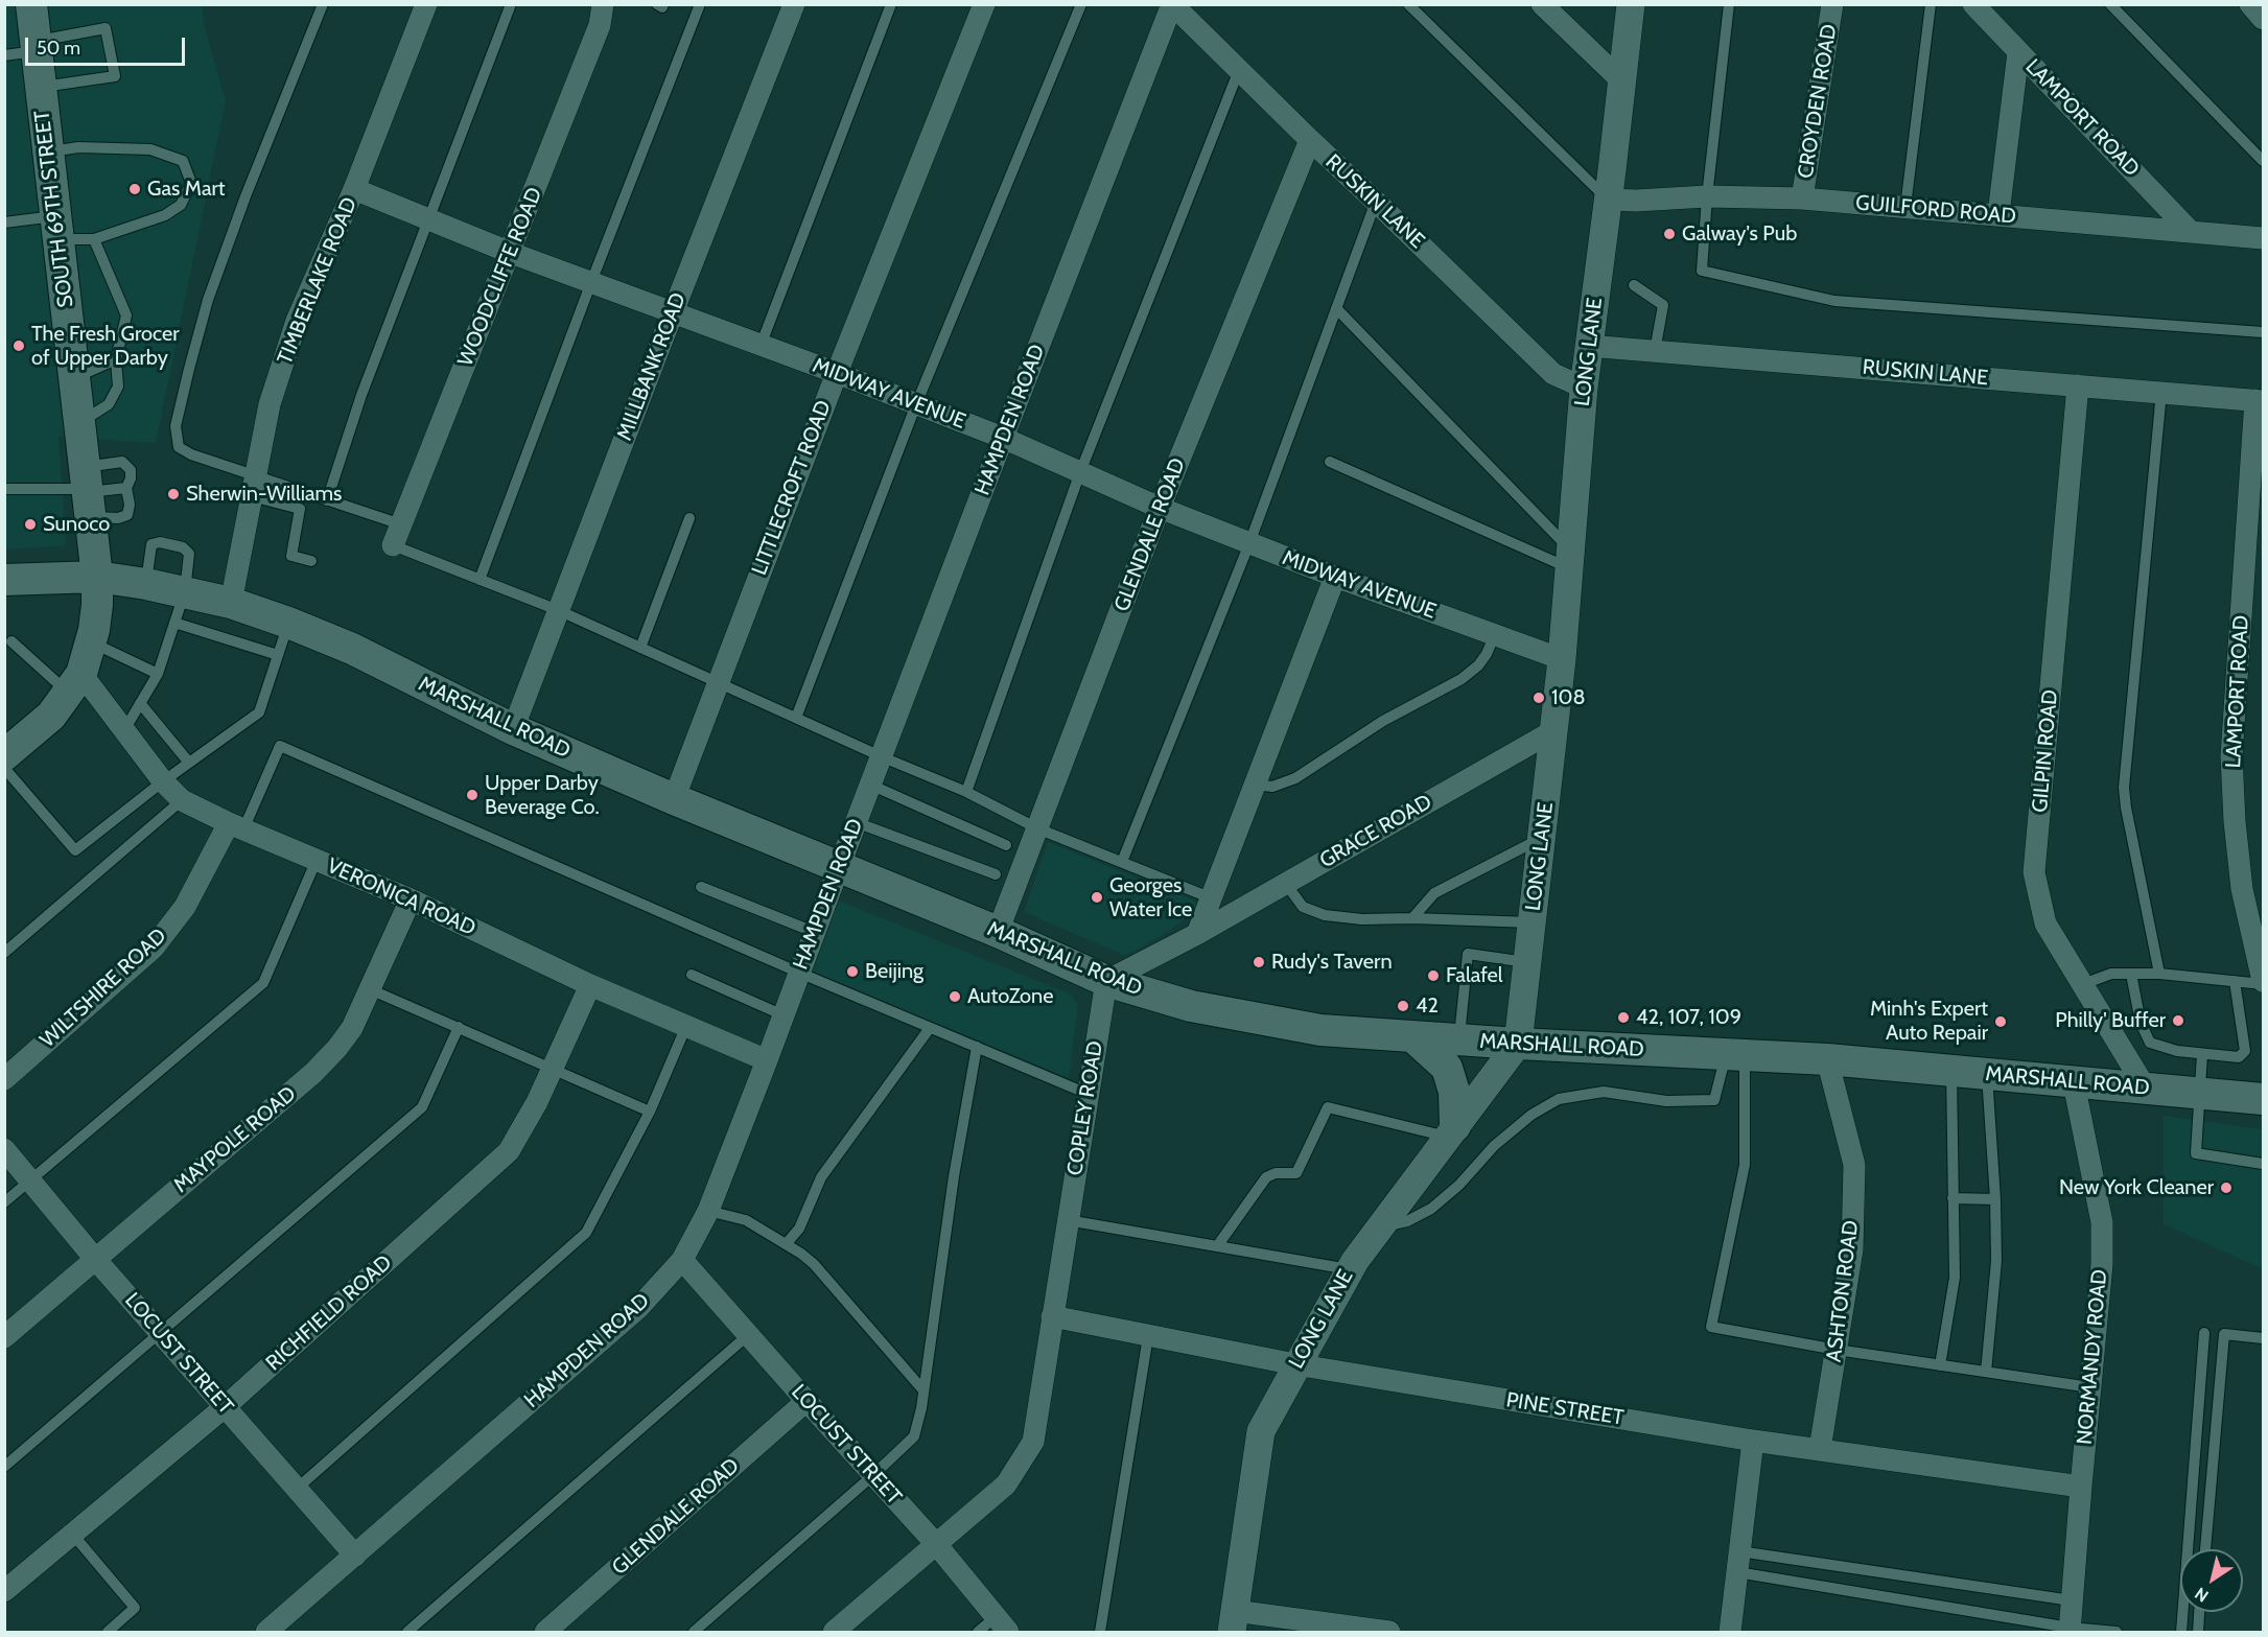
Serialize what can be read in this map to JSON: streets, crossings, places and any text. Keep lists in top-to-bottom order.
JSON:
{
  "streets": {
    "main road": ["SOUTH 69TH STREET", "MARSHALL ROAD"],
    "street": [
      "CROYDEN ROAD",
      "LAMPORT ROAD",
      "RUSKIN LANE",
      "GUILFORD ROAD",
      "WOODCLIFFE ROAD",
      "TIMBERLAKE ROAD",
      "LONG LANE",
      "MILLBANK ROAD",
      "MIDWAY AVENUE",
      "HAMPDEN ROAD",
      "LITTLECROFT ROAD",
      "GLENDALE ROAD",
      "GILPIN ROAD",
      "GRACE ROAD",
      "VERONICA ROAD",
      "WILTSHIRE ROAD",
      "COPLEY ROAD",
      "MAYPOLE ROAD",
      "ASHTON ROAD",
      "RICHFIELD ROAD",
      "LOCUST STREET",
      "NORMANDY ROAD",
      "PINE STREET"
    ]
  },
  "crossings": [
    ["CROYDEN ROAD", "GUILFORD ROAD"],
    ["LAMPORT ROAD", "RUSKIN LANE"],
    ["LAMPORT ROAD", "GUILFORD ROAD"],
    ["RUSKIN LANE", "LONG LANE"],
    ["RUSKIN LANE", "HAMPDEN ROAD"],
    ["RUSKIN LANE", "GLENDALE ROAD"],
    ["RUSKIN LANE", "GILPIN ROAD"],
    ["SOUTH 69TH STREET", "MARSHALL ROAD"],
    ["SOUTH 69TH STREET", "VERONICA ROAD"],
    ["GUILFORD ROAD", "LONG LANE"],
    ["WOODCLIFFE ROAD", "MIDWAY AVENUE"],
    ["TIMBERLAKE ROAD", "MIDWAY AVENUE"],
    ["TIMBERLAKE ROAD", "MARSHALL ROAD"],
    ["LONG LANE", "MIDWAY AVENUE"],
    ["LONG LANE", "MARSHALL ROAD"],
    ["LONG LANE", "GRACE ROAD"],
    ["LONG LANE", "PINE STREET"],
    ["MILLBANK ROAD", "MIDWAY AVENUE"],
    ["MILLBANK ROAD", "MARSHALL ROAD"],
    ["MIDWAY AVENUE", "HAMPDEN ROAD"],
    ["MIDWAY AVENUE", "LITTLECROFT ROAD"],
    ["MIDWAY AVENUE", "GLENDALE ROAD"],
    ["HAMPDEN ROAD", "MARSHALL ROAD"],
    ["HAMPDEN ROAD", "VERONICA ROAD"],
    ["HAMPDEN ROAD", "LOCUST STREET"],
    ["LITTLECROFT ROAD", "MARSHALL ROAD"],
    ["GLENDALE ROAD", "MARSHALL ROAD"],
    ["GLENDALE ROAD", "LOCUST STREET"],
    ["MARSHALL ROAD", "GILPIN ROAD"],
    ["MARSHALL ROAD", "COPLEY ROAD"],
    ["MARSHALL ROAD", "ASHTON ROAD"],
    ["MARSHALL ROAD", "NORMANDY ROAD"],
    ["VERONICA ROAD", "WILTSHIRE ROAD"],
    ["VERONICA ROAD", "MAYPOLE ROAD"],
    ["VERONICA ROAD", "RICHFIELD ROAD"],
    ["COPLEY ROAD", "LOCUST STREET"],
    ["COPLEY ROAD", "PINE STREET"],
    ["MAYPOLE ROAD", "LOCUST STREET"],
    ["ASHTON ROAD", "PINE STREET"],
    ["RICHFIELD ROAD", "LOCUST STREET"],
    ["NORMANDY ROAD", "PINE STREET"]
  ],
  "places": [
    "Gas Mart",
    "Galway's Pub",
    "The Fresh Grocer of Upper Darby",
    "Sherwin-Williams",
    "Sunoco",
    "108",
    "Upper Darby Beverage Co.",
    "Georges Water Ice",
    "Rudy's Tavern",
    "Beijing",
    "Falafel",
    "AutoZone",
    "42",
    "42, 107, 109",
    "Philly' Buffer",
    "Minh's Expert Auto Repair",
    "New York Cleaner"
  ],
  "scale_bar": "50 m",
  "north": "bottom left"
}
